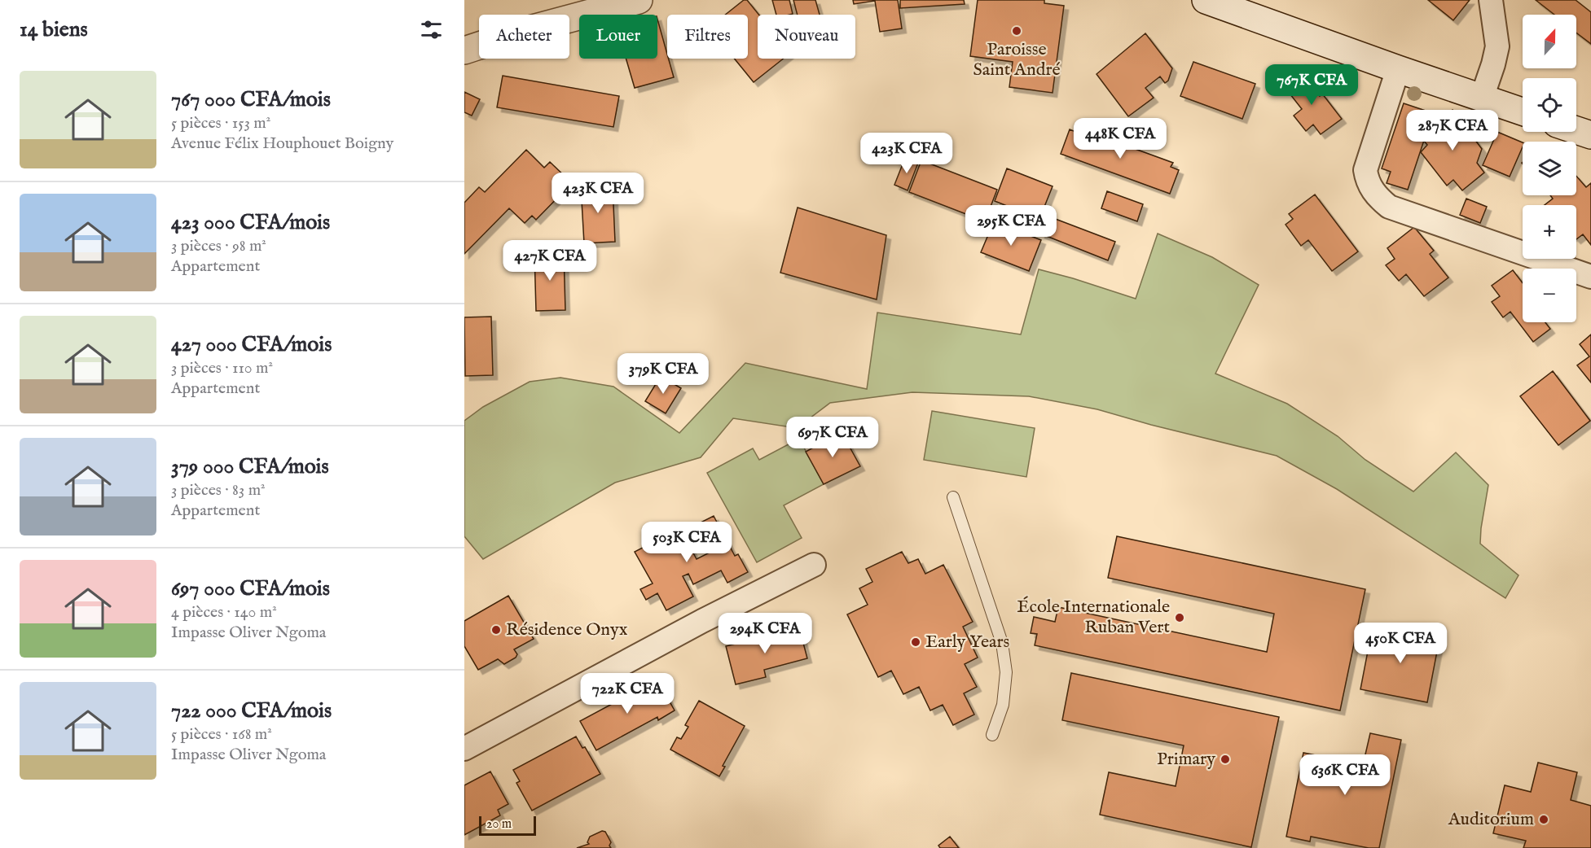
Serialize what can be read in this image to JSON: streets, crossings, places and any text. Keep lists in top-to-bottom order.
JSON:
{
  "places": [
    "Paroisse Saint André",
    "École Internationale Ruban Vert",
    "Résidence Onyx",
    "Early Years",
    "Primary",
    "Auditorium"
  ],
  "scale_bar": "20 m",
  "north": "top",
  "page": {
    "heading": "14 biens",
    "map_buttons": ["+", "−"],
    "chip": [
      "Acheter",
      "Louer",
      "Filtres",
      "Nouveau"
    ],
    "list": [
      {
        "name": "767 000 CFA/mois",
        "note": "5 pièces · 153 m² · Avenue Félix Houphouet Boigny"
      },
      {
        "name": "423 000 CFA/mois",
        "note": "3 pièces · 98 m² · Appartement"
      },
      {
        "name": "427 000 CFA/mois",
        "note": "3 pièces · 110 m² · Appartement"
      },
      {
        "name": "379 000 CFA/mois",
        "note": "3 pièces · 83 m² · Appartement"
      },
      {
        "name": "697 000 CFA/mois",
        "note": "4 pièces · 140 m² · Impasse Oliver Ngoma"
      },
      {
        "name": "722 000 CFA/mois",
        "note": "5 pièces · 168 m² · Impasse Oliver Ngoma"
      }
    ],
    "price": [
      "767K CFA",
      "287K CFA",
      "448K CFA",
      "423K CFA",
      "423K CFA",
      "295K CFA",
      "427K CFA",
      "379K CFA",
      "697K CFA",
      "503K CFA",
      "294K CFA",
      "450K CFA",
      "722K CFA",
      "636K CFA"
    ],
    "scale": "20 m"
  }
}
